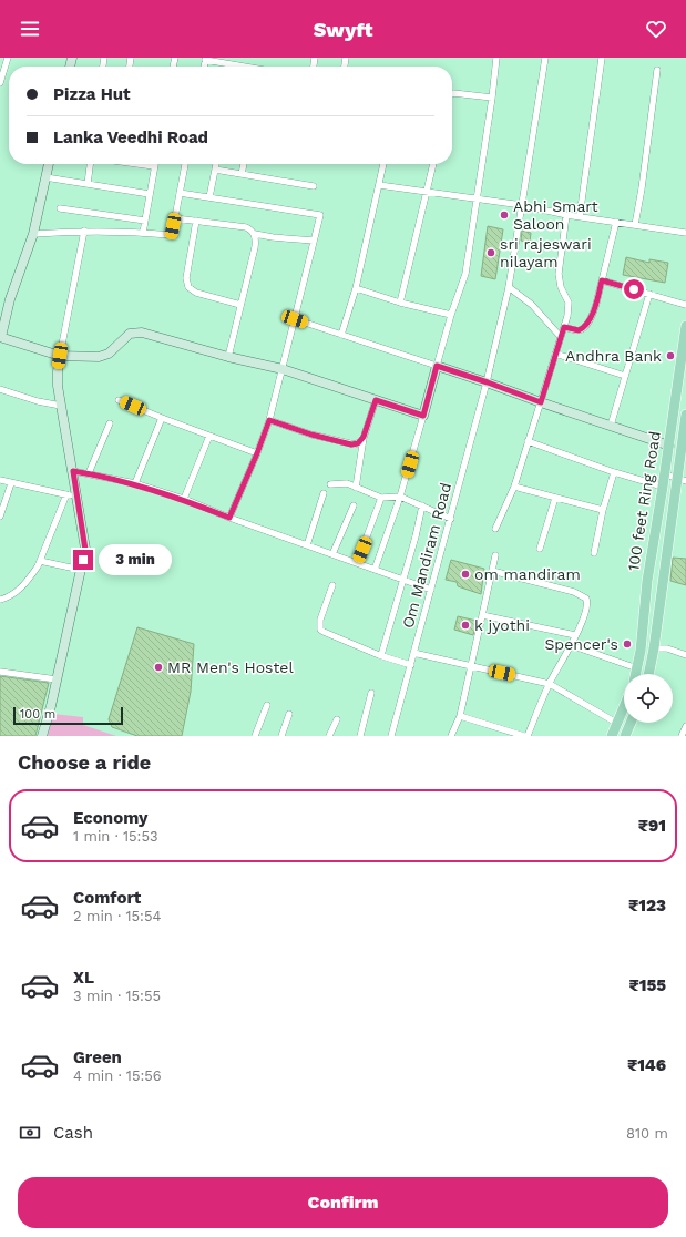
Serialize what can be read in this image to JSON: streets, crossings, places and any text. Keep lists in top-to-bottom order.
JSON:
{
  "streets": {
    "main road": ["100 feet Ring Road"],
    "street": ["Om Mandiram Road"]
  },
  "places": [
    "Abhi Smart Saloon",
    "sri rajeswari nilayam",
    "Andhra Bank",
    "om mandiram",
    "k jyothi",
    "Spencer's",
    "MR Men's Hostel"
  ],
  "scale_bar": "100 m",
  "page": {
    "header": "Swyft",
    "banner": ["Pizza Hut", "Lanka Veedhi Road"],
    "bubble": "3 min",
    "scale": "100 m",
    "heading": "Choose a ride",
    "list": [
      {
        "name": "Economy",
        "note": "1 min · 15:53",
        "value": "₹91"
      },
      {
        "name": "Comfort",
        "note": "2 min · 15:54",
        "value": "₹123"
      },
      {
        "name": "XL",
        "note": "3 min · 15:55",
        "value": "₹155"
      },
      {
        "name": "Green",
        "note": "4 min · 15:56",
        "value": "₹146"
      }
    ],
    "pay": ["Cash", "810 m"],
    "buttons": "Confirm"
  }
}
